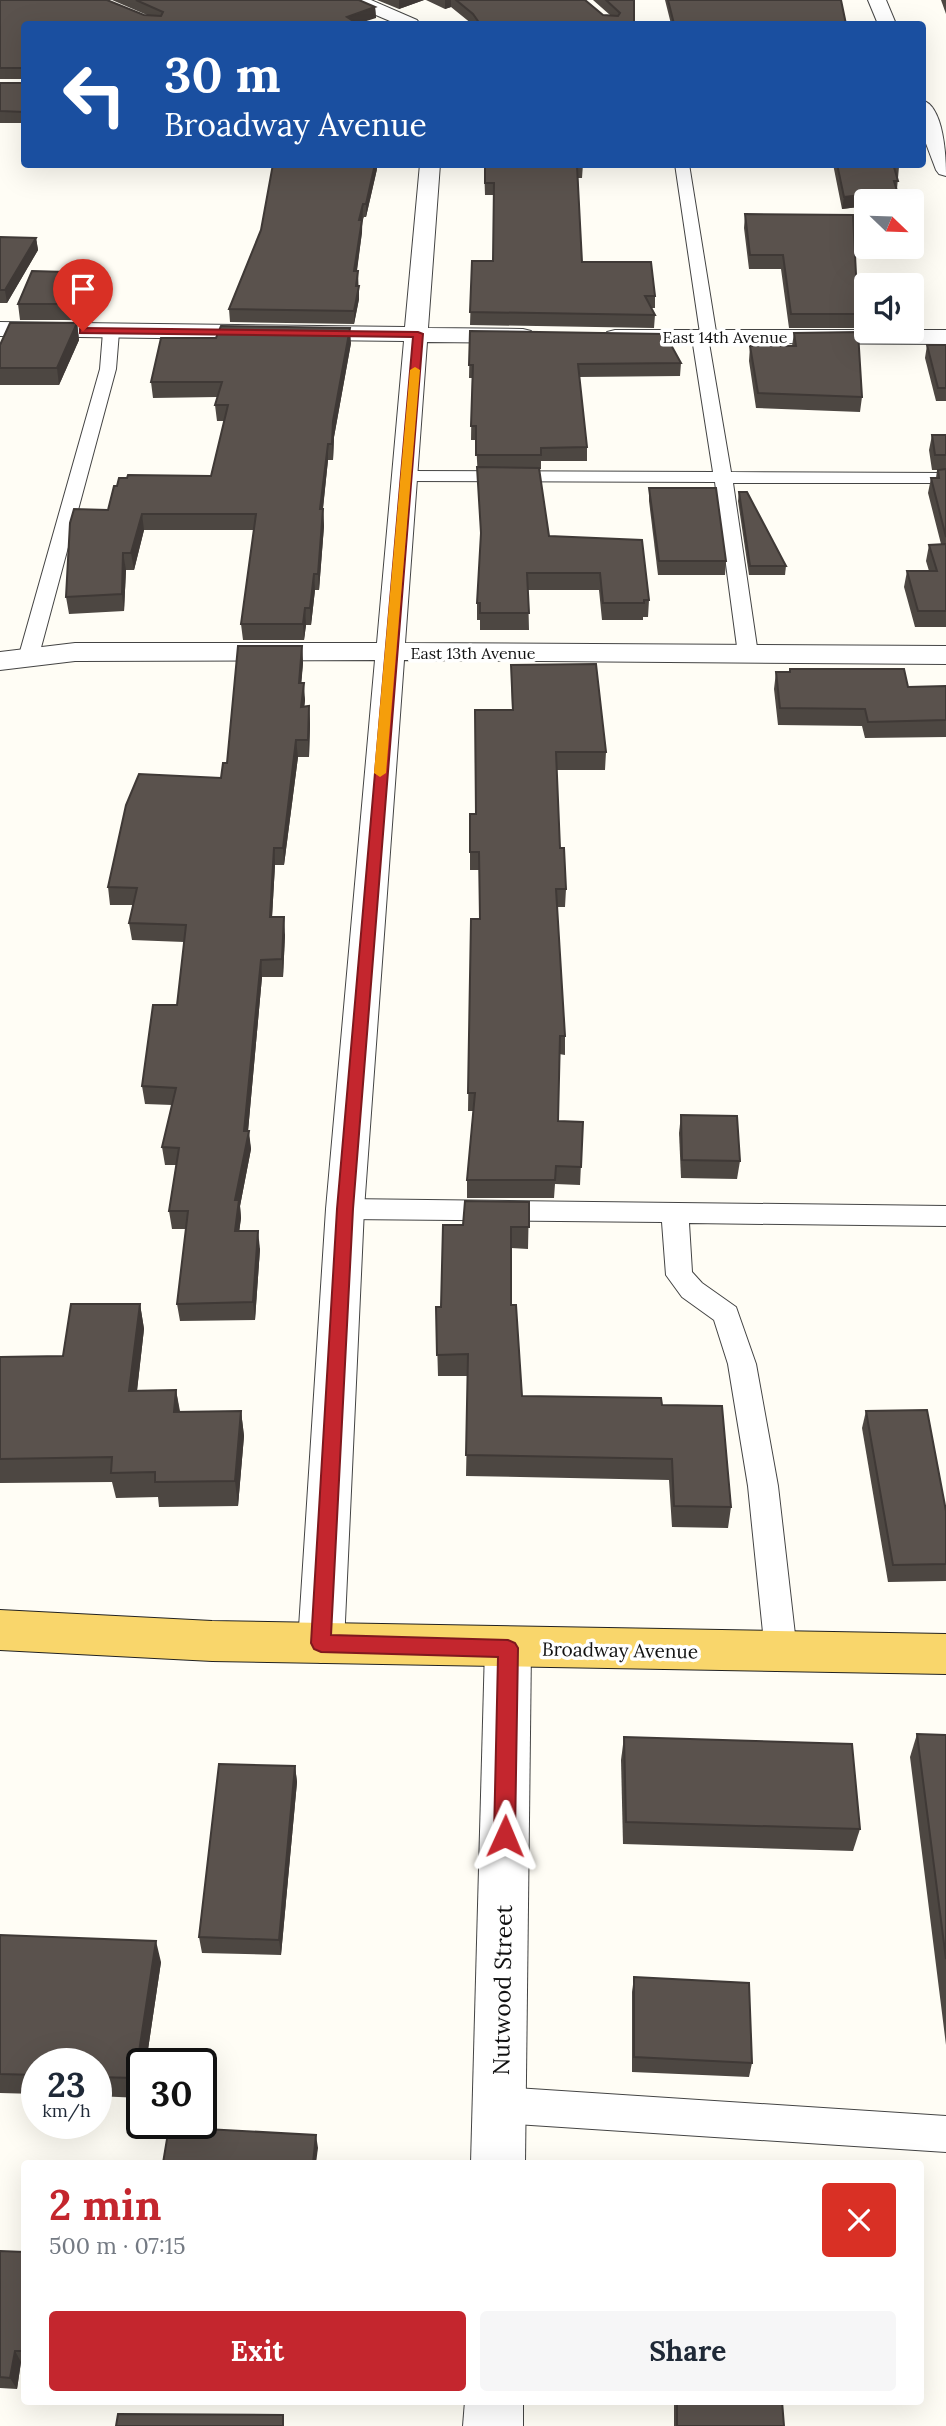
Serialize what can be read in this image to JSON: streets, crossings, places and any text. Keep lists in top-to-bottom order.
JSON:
{
  "streets": {
    "main road": ["Broadway Avenue"],
    "street": ["East 14th Avenue", "East 13th Avenue", "Nutwood Street"]
  },
  "crossings": [
    ["Broadway Avenue", "Nutwood Street"]
  ],
  "north": "bottom right",
  "page": {
    "turn": ["30 m", "Broadway Avenue"],
    "speed": "23 km/h",
    "limit": "30",
    "heading": ["2 min", "500 m · 07:15"],
    "buttons": ["Exit", "Share"]
  }
}
